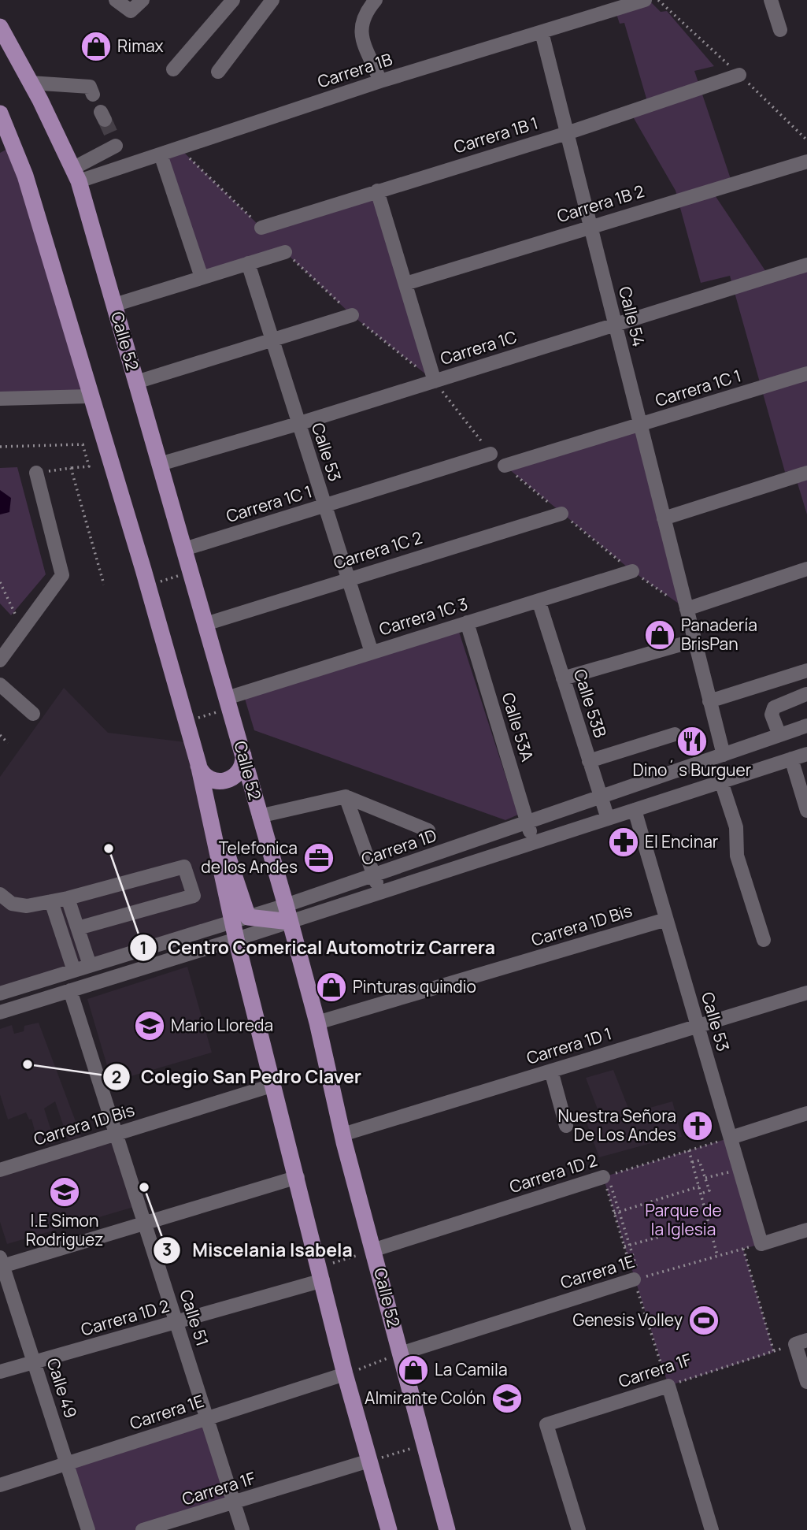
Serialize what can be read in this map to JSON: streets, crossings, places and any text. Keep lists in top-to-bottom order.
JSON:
{
  "streets": {
    "main road": ["Calle 52"],
    "street": [
      "Carrera 1B",
      "Carrera 1B 1",
      "Carrera 1B 2",
      "Calle 54",
      "Carrera 1C",
      "Carrera 1C 1",
      "Calle 53",
      "Carrera 1C 2",
      "Carrera 1C 3",
      "Calle 53B",
      "Calle 53A",
      "Carrera 1D",
      "Carrera 1D Bis",
      "Carrera 1D 1",
      "Carrera 1D 2",
      "Carrera 1E",
      "Calle 51",
      "Carrera 1F",
      "Calle 49"
    ]
  },
  "crossings": [
    ["Carrera 1B", "Calle 54"],
    ["Carrera 1B", "Calle 52"],
    ["Carrera 1B 1", "Calle 54"],
    ["Carrera 1B 2", "Calle 54"],
    ["Calle 54", "Carrera 1C"],
    ["Calle 54", "Carrera 1C 1"],
    ["Calle 54", "Carrera 1D"],
    ["Calle 52", "Carrera 1C"],
    ["Calle 52", "Carrera 1C 1"],
    ["Calle 52", "Carrera 1C 2"],
    ["Calle 52", "Carrera 1C 3"],
    ["Calle 52", "Carrera 1D"],
    ["Calle 52", "Carrera 1D Bis"],
    ["Calle 52", "Carrera 1D 1"],
    ["Calle 52", "Carrera 1D 2"],
    ["Calle 52", "Carrera 1E"],
    ["Carrera 1C", "Calle 53"],
    ["Carrera 1C 1", "Calle 53"],
    ["Calle 53", "Carrera 1C 2"],
    ["Calle 53", "Carrera 1C 3"],
    ["Calle 53", "Carrera 1D"],
    ["Calle 53", "Carrera 1D Bis"],
    ["Calle 53", "Carrera 1D 1"],
    ["Calle 53", "Carrera 1D 2"],
    ["Carrera 1C 3", "Calle 53B"],
    ["Carrera 1C 3", "Calle 53A"],
    ["Calle 53B", "Carrera 1D"],
    ["Calle 53A", "Carrera 1D"],
    ["Carrera 1D", "Calle 51"],
    ["Carrera 1D Bis", "Calle 51"],
    ["Carrera 1D 2", "Calle 51"],
    ["Carrera 1D 2", "Calle 49"],
    ["Carrera 1E", "Calle 51"],
    ["Carrera 1E", "Carrera 1F"],
    ["Carrera 1E", "Calle 49"],
    ["Calle 51", "Carrera 1F"]
  ],
  "parks": ["Parque de la Iglesia"],
  "places": {
    "shop": [
      "Rimax",
      "Panadería BrisPan",
      "Pinturas quindio",
      "La Camila"
    ],
    "restaurant": ["Dino´ s Burguer"],
    "pharmacy": ["El Encinar"],
    "other": ["Centro Comerical Automotriz Carrera", "Colegio San Pedro Claver", "Miscelania Isabela"],
    "office": ["Telefonica de los Andes"],
    "school or university": ["Mario Lloreda", "I.E Simon Rodriguez", "Almirante Colón"],
    "church": ["Nuestra Señora De Los Andes"],
    "sports": ["Genesis Volley"]
  }
}
